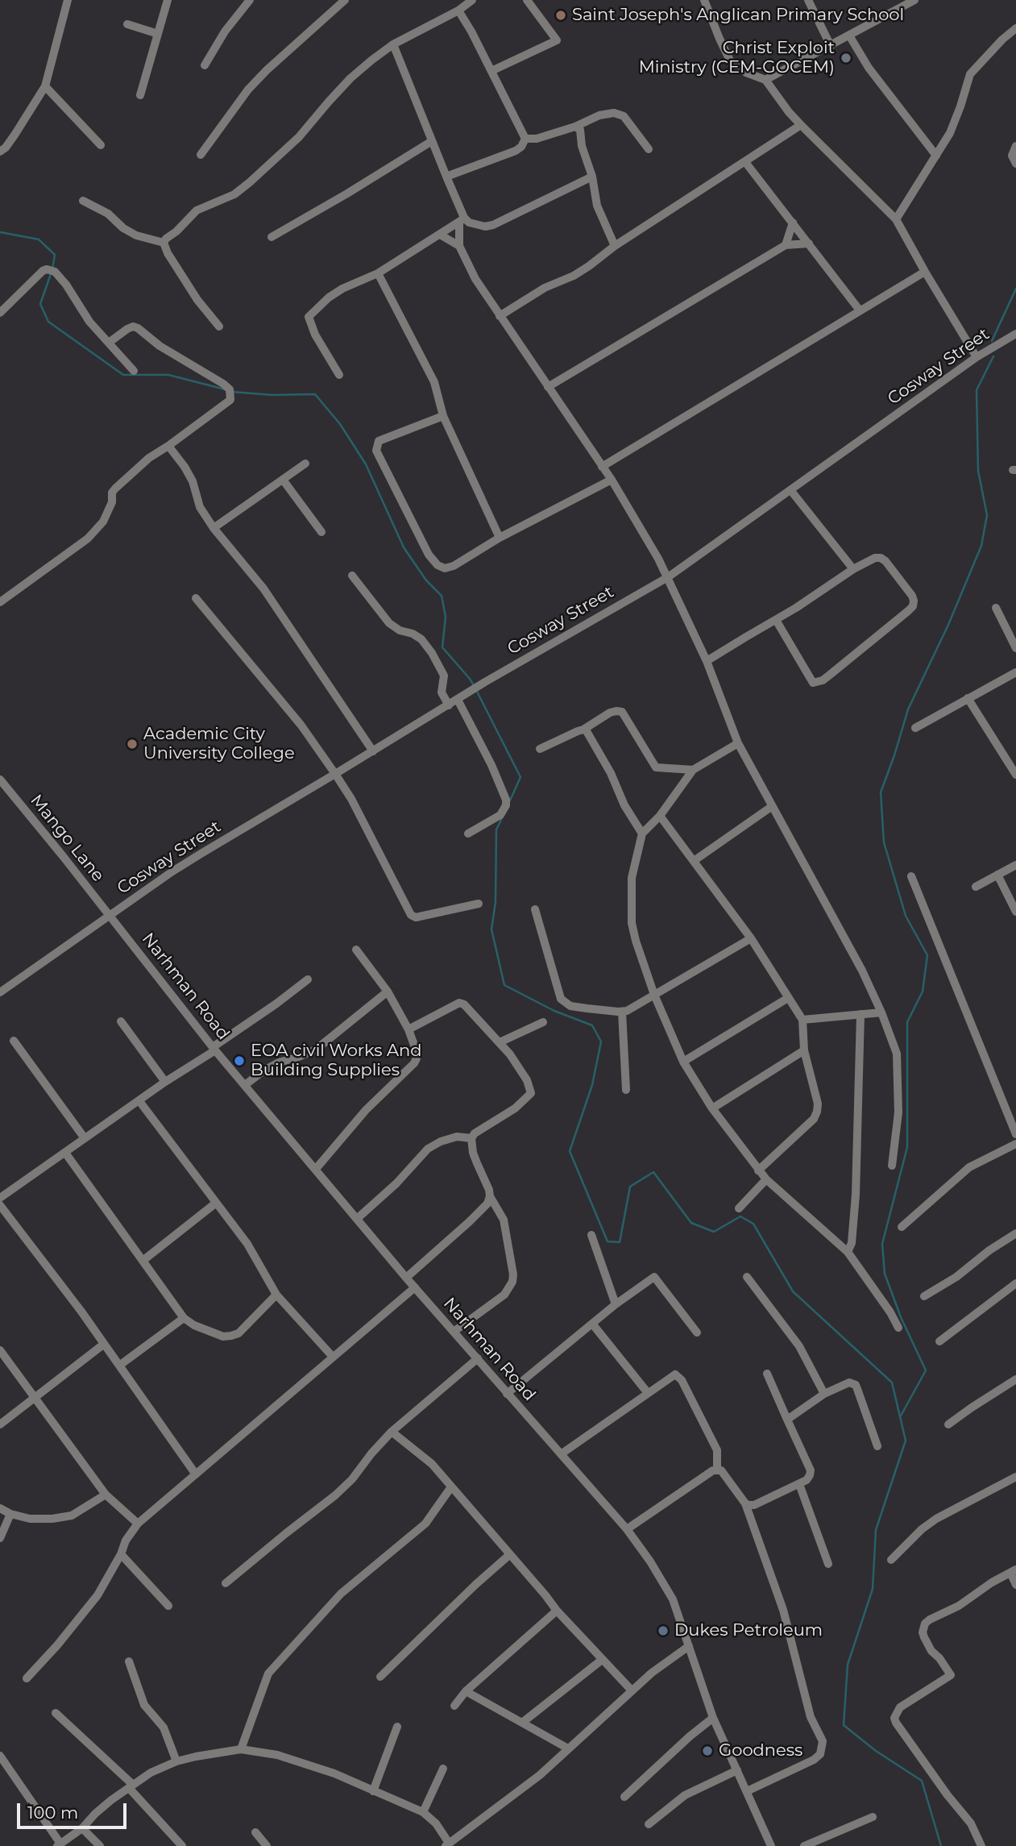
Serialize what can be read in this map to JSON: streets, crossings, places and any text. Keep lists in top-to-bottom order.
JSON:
{
  "streets": {
    "street": ["Cosway Street", "Mango Lane", "Narhman Road"]
  },
  "crossings": [
    ["Cosway Street", "Mango Lane"],
    ["Cosway Street", "Narhman Road"],
    ["Mango Lane", "Narhman Road"]
  ],
  "places": [
    "Saint Joseph's Anglican Primary School",
    "Christ Exploit Ministry (CEM-GOCEM)",
    "Academic City University College",
    "EOA civil Works And Building Supplies",
    "Dukes Petroleum",
    "Goodness"
  ],
  "scale_bar": "100 m"
}
